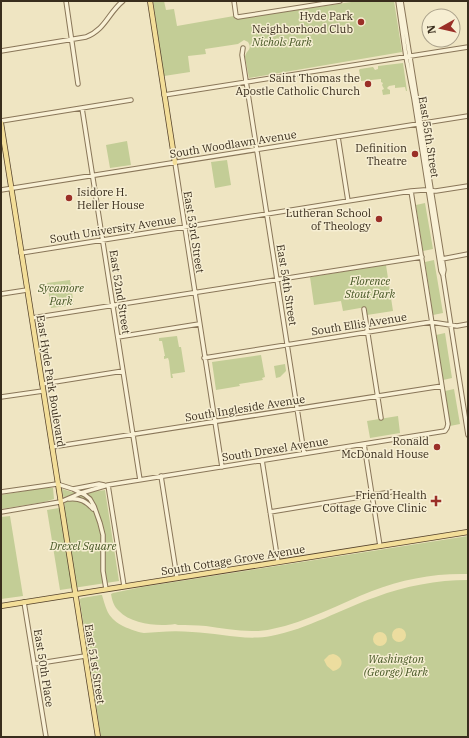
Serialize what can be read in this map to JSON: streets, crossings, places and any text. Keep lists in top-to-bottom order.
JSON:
{
  "streets": {
    "main road": [
      "East 53rd Street",
      "East Hyde Park Boulevard",
      "South Cottage Grove Avenue",
      "East 51st Street"
    ],
    "street": [
      "East 55th Street",
      "South Woodlawn Avenue",
      "South University Avenue",
      "East 54th Street",
      "East 52nd Street",
      "South Ellis Avenue",
      "South Ingleside Avenue",
      "South Drexel Avenue",
      "East 50th Place"
    ]
  },
  "crossings": [
    ["East 55th Street", "South Woodlawn Avenue"],
    ["East 55th Street", "South University Avenue"],
    ["East 55th Street", "South Ellis Avenue"],
    ["South Woodlawn Avenue", "East 53rd Street"],
    ["South Woodlawn Avenue", "East 54th Street"],
    ["South Woodlawn Avenue", "East 52nd Street"],
    ["South Woodlawn Avenue", "East Hyde Park Boulevard"],
    ["South University Avenue", "East 53rd Street"],
    ["South University Avenue", "East 54th Street"],
    ["South University Avenue", "East 52nd Street"],
    ["South University Avenue", "East Hyde Park Boulevard"],
    ["East 53rd Street", "South Ellis Avenue"],
    ["East 53rd Street", "South Ingleside Avenue"],
    ["East 53rd Street", "South Drexel Avenue"],
    ["East 54th Street", "South Ellis Avenue"],
    ["East 54th Street", "South Ingleside Avenue"],
    ["East 54th Street", "South Drexel Avenue"],
    ["East 52nd Street", "South Ingleside Avenue"],
    ["East 52nd Street", "South Drexel Avenue"],
    ["East Hyde Park Boulevard", "South Ingleside Avenue"],
    ["East Hyde Park Boulevard", "South Drexel Avenue"],
    ["East Hyde Park Boulevard", "South Cottage Grove Avenue"],
    ["East Hyde Park Boulevard", "East 51st Street"],
    ["South Ingleside Avenue", "South Drexel Avenue"],
    ["South Cottage Grove Avenue", "East 51st Street"],
    ["South Cottage Grove Avenue", "East 50th Place"]
  ],
  "parks": [
    "Nichols Park",
    "Florence Stout Park",
    "Sycamore Park",
    "Drexel Square",
    "Washington (George) Park"
  ],
  "places": {
    "other": [
      "Hyde Park Neighborhood Club",
      "Saint Thomas the Apostle Catholic Church",
      "Definition Theatre",
      "Isidore H. Heller House",
      "Lutheran School of Theology",
      "Ronald McDonald House"
    ],
    "health": ["Friend Health Cottage Grove Clinic"]
  },
  "north": "left"
}
